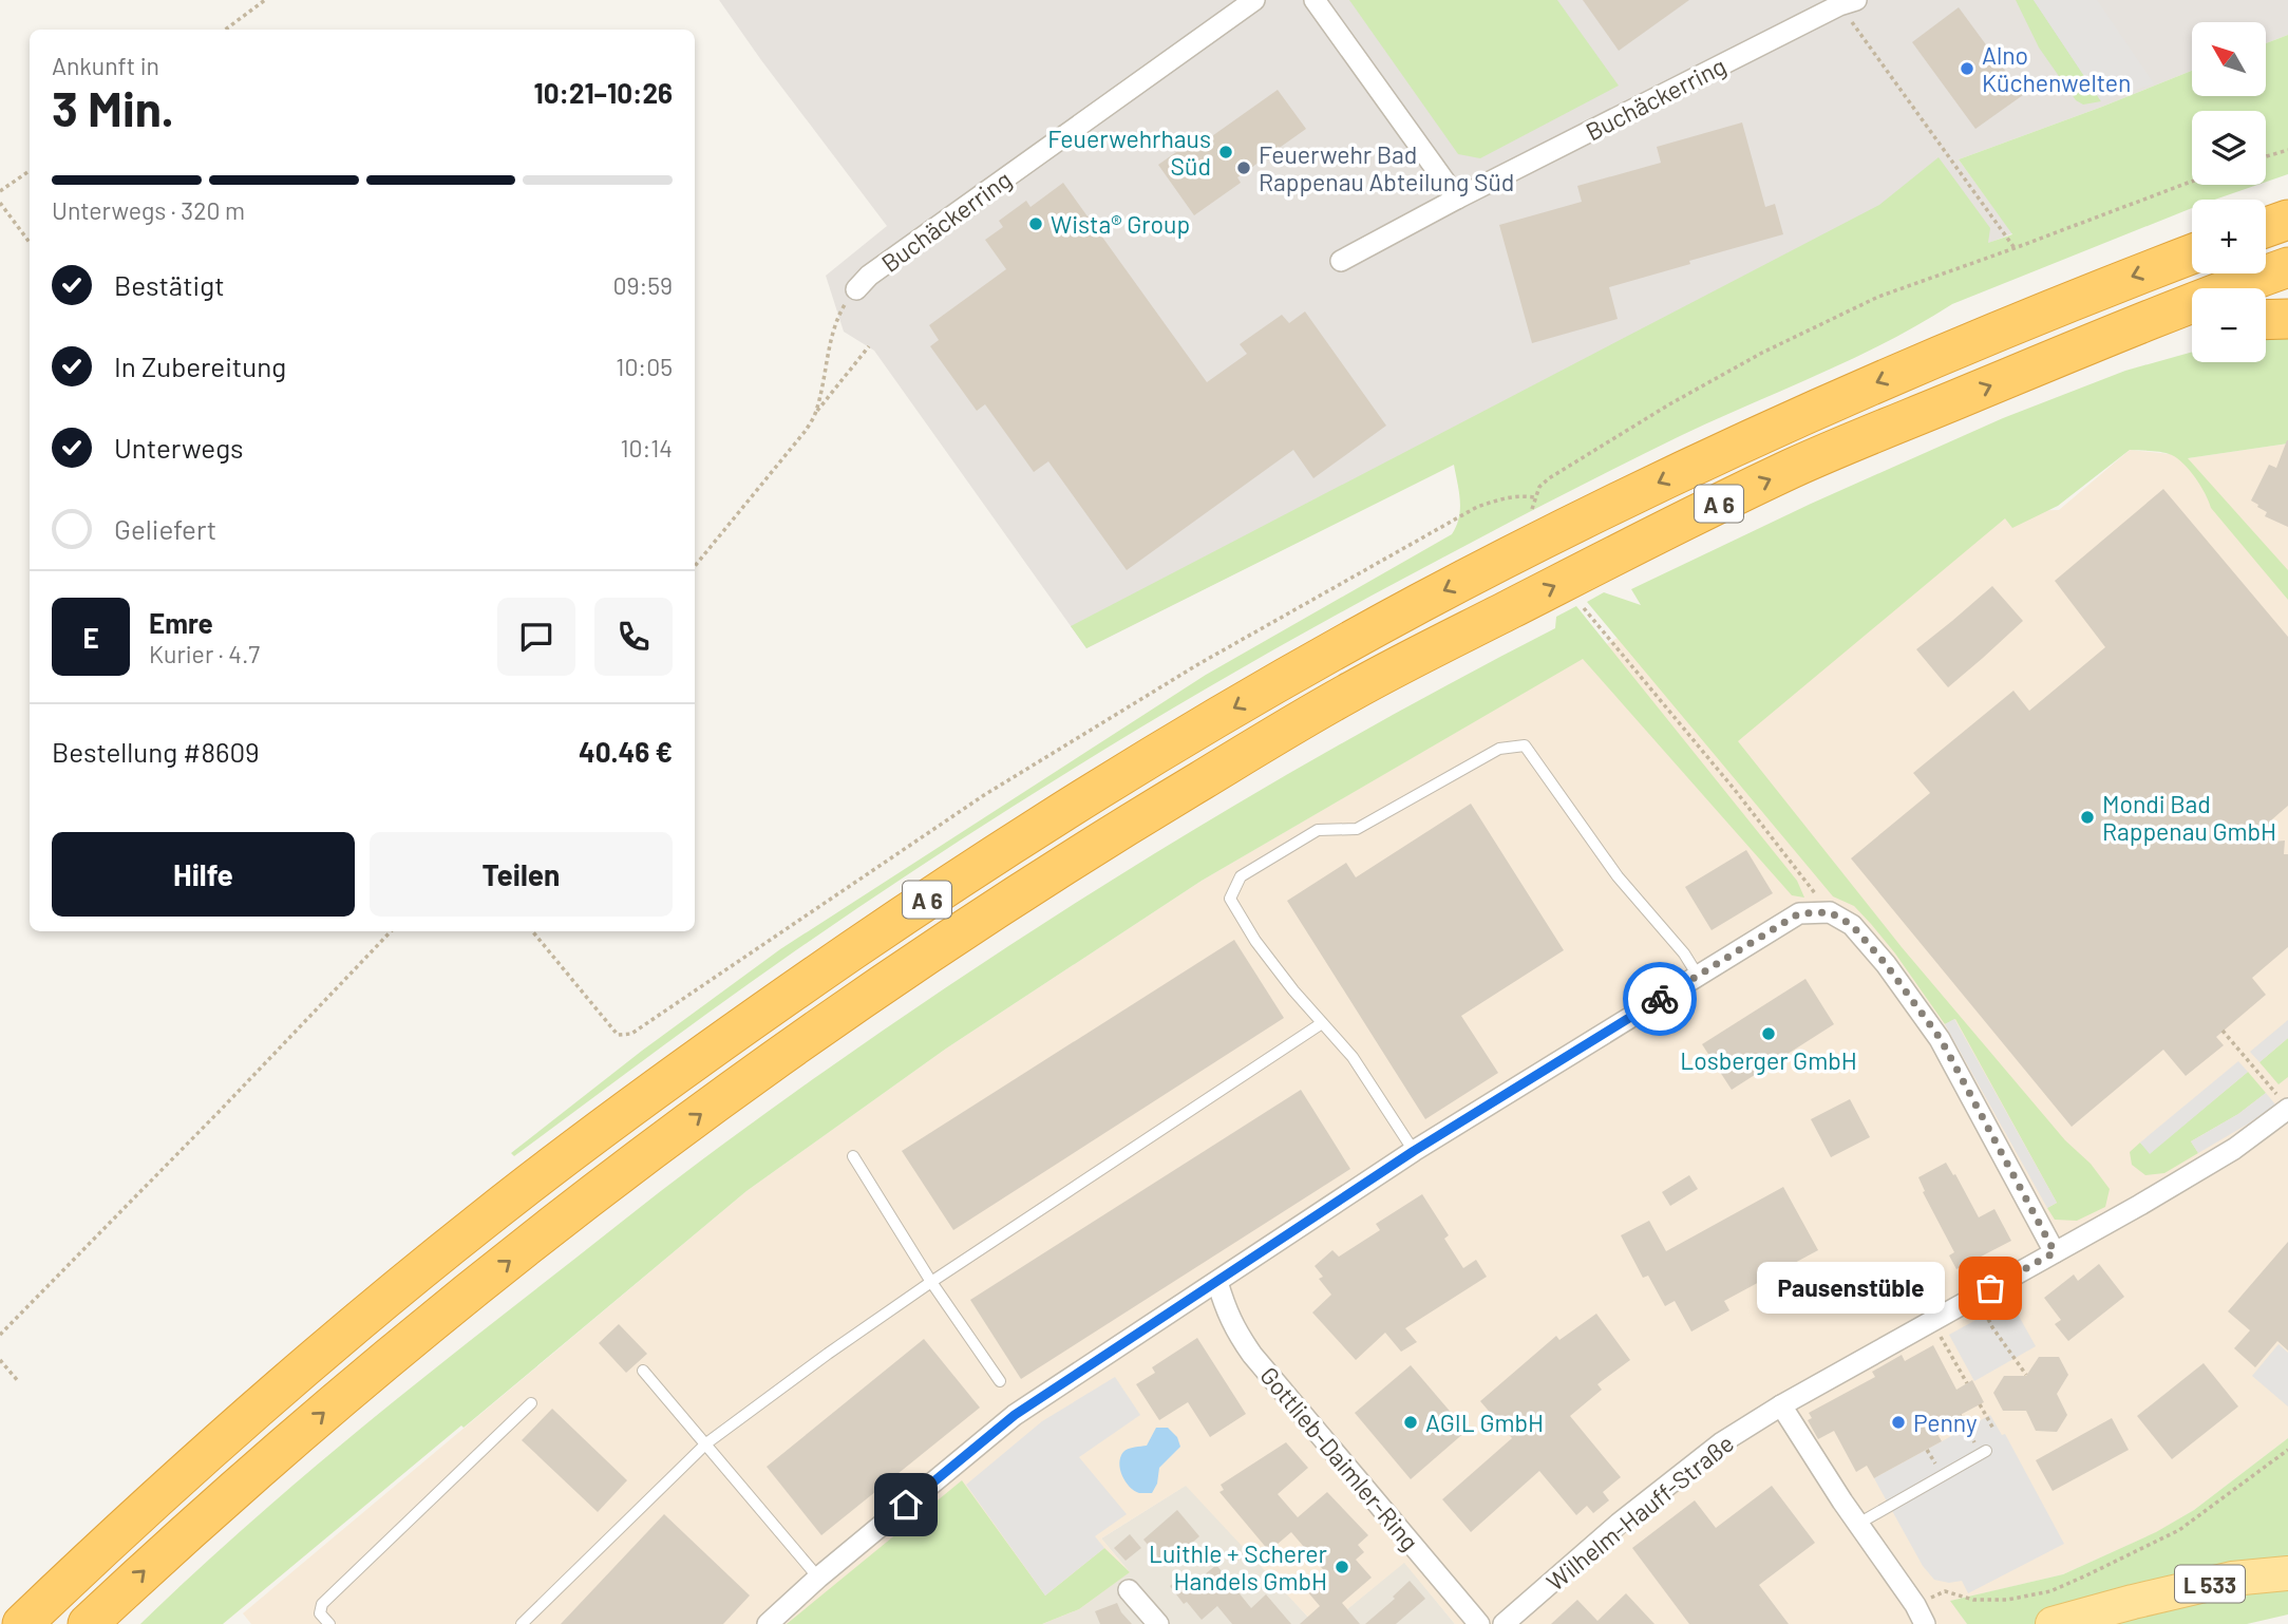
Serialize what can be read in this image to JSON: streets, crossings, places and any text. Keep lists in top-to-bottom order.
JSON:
{
  "streets": {
    "highway": ["A 6"],
    "main road": ["L 533"],
    "street": ["Buchäckerring", "Gottlieb-Daimler-Ring", "Wilhelm-Hauff-Straße"]
  },
  "places": [
    "Alno Küchenwelten",
    "Feuerwehrhaus Süd",
    "Feuerwehr Bad Rappenau Abteilung Süd",
    "Wista® Group",
    "Mondi Bad Rappenau GmbH",
    "Losberger GmbH",
    "Pausenstüble",
    "AGIL GmbH",
    "Penny",
    "Luithle + Scherer Handels GmbH"
  ],
  "north": "top left",
  "page": {
    "map_buttons": ["+", "−"],
    "heading": ["3 Min.", "Ankunft in", "10:21–10:26"],
    "panel": [
      "Emre",
      "Kurier · 4.7",
      "Bestellung #8609",
      "40.46 €"
    ],
    "bar": "Unterwegs · 320 m",
    "list": [
      ["Bestätigt", "09:59"],
      ["In Zubereitung", "10:05"],
      ["Unterwegs", "10:14"],
      "Geliefert"
    ],
    "round": "E",
    "buttons": ["Hilfe", "Teilen"],
    "bubble": "Pausenstüble"
  }
}
